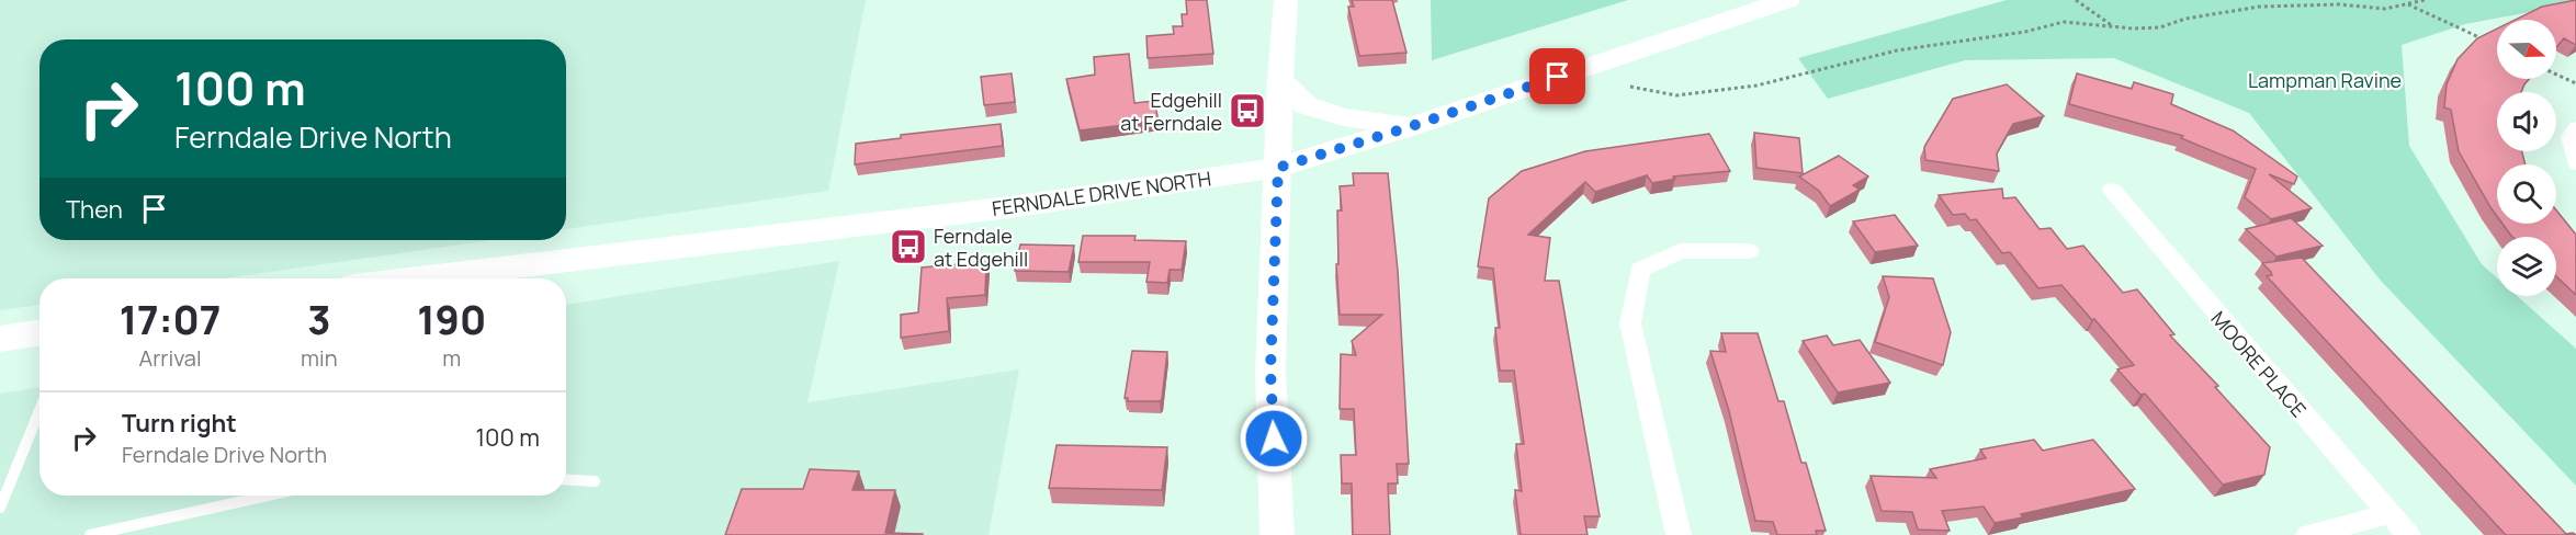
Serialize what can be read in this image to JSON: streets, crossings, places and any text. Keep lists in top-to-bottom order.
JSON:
{
  "streets": {
    "main road": ["FERNDALE DRIVE NORTH"],
    "street": ["MOORE PLACE"]
  },
  "parks": ["Lampman Ravine"],
  "places": {
    "bus stop": ["Edgehill at Ferndale", "Ferndale at Edgehill"]
  },
  "north": "right",
  "page": {
    "turn": ["100 m", "Ferndale Drive North"],
    "then": "Then",
    "eta": [
      "17:07",
      "Arrival",
      "3",
      "min",
      "190",
      "m"
    ],
    "list": [
      {
        "name": "Turn right",
        "note": "Ferndale Drive North",
        "value": "100 m"
      }
    ]
  }
}
